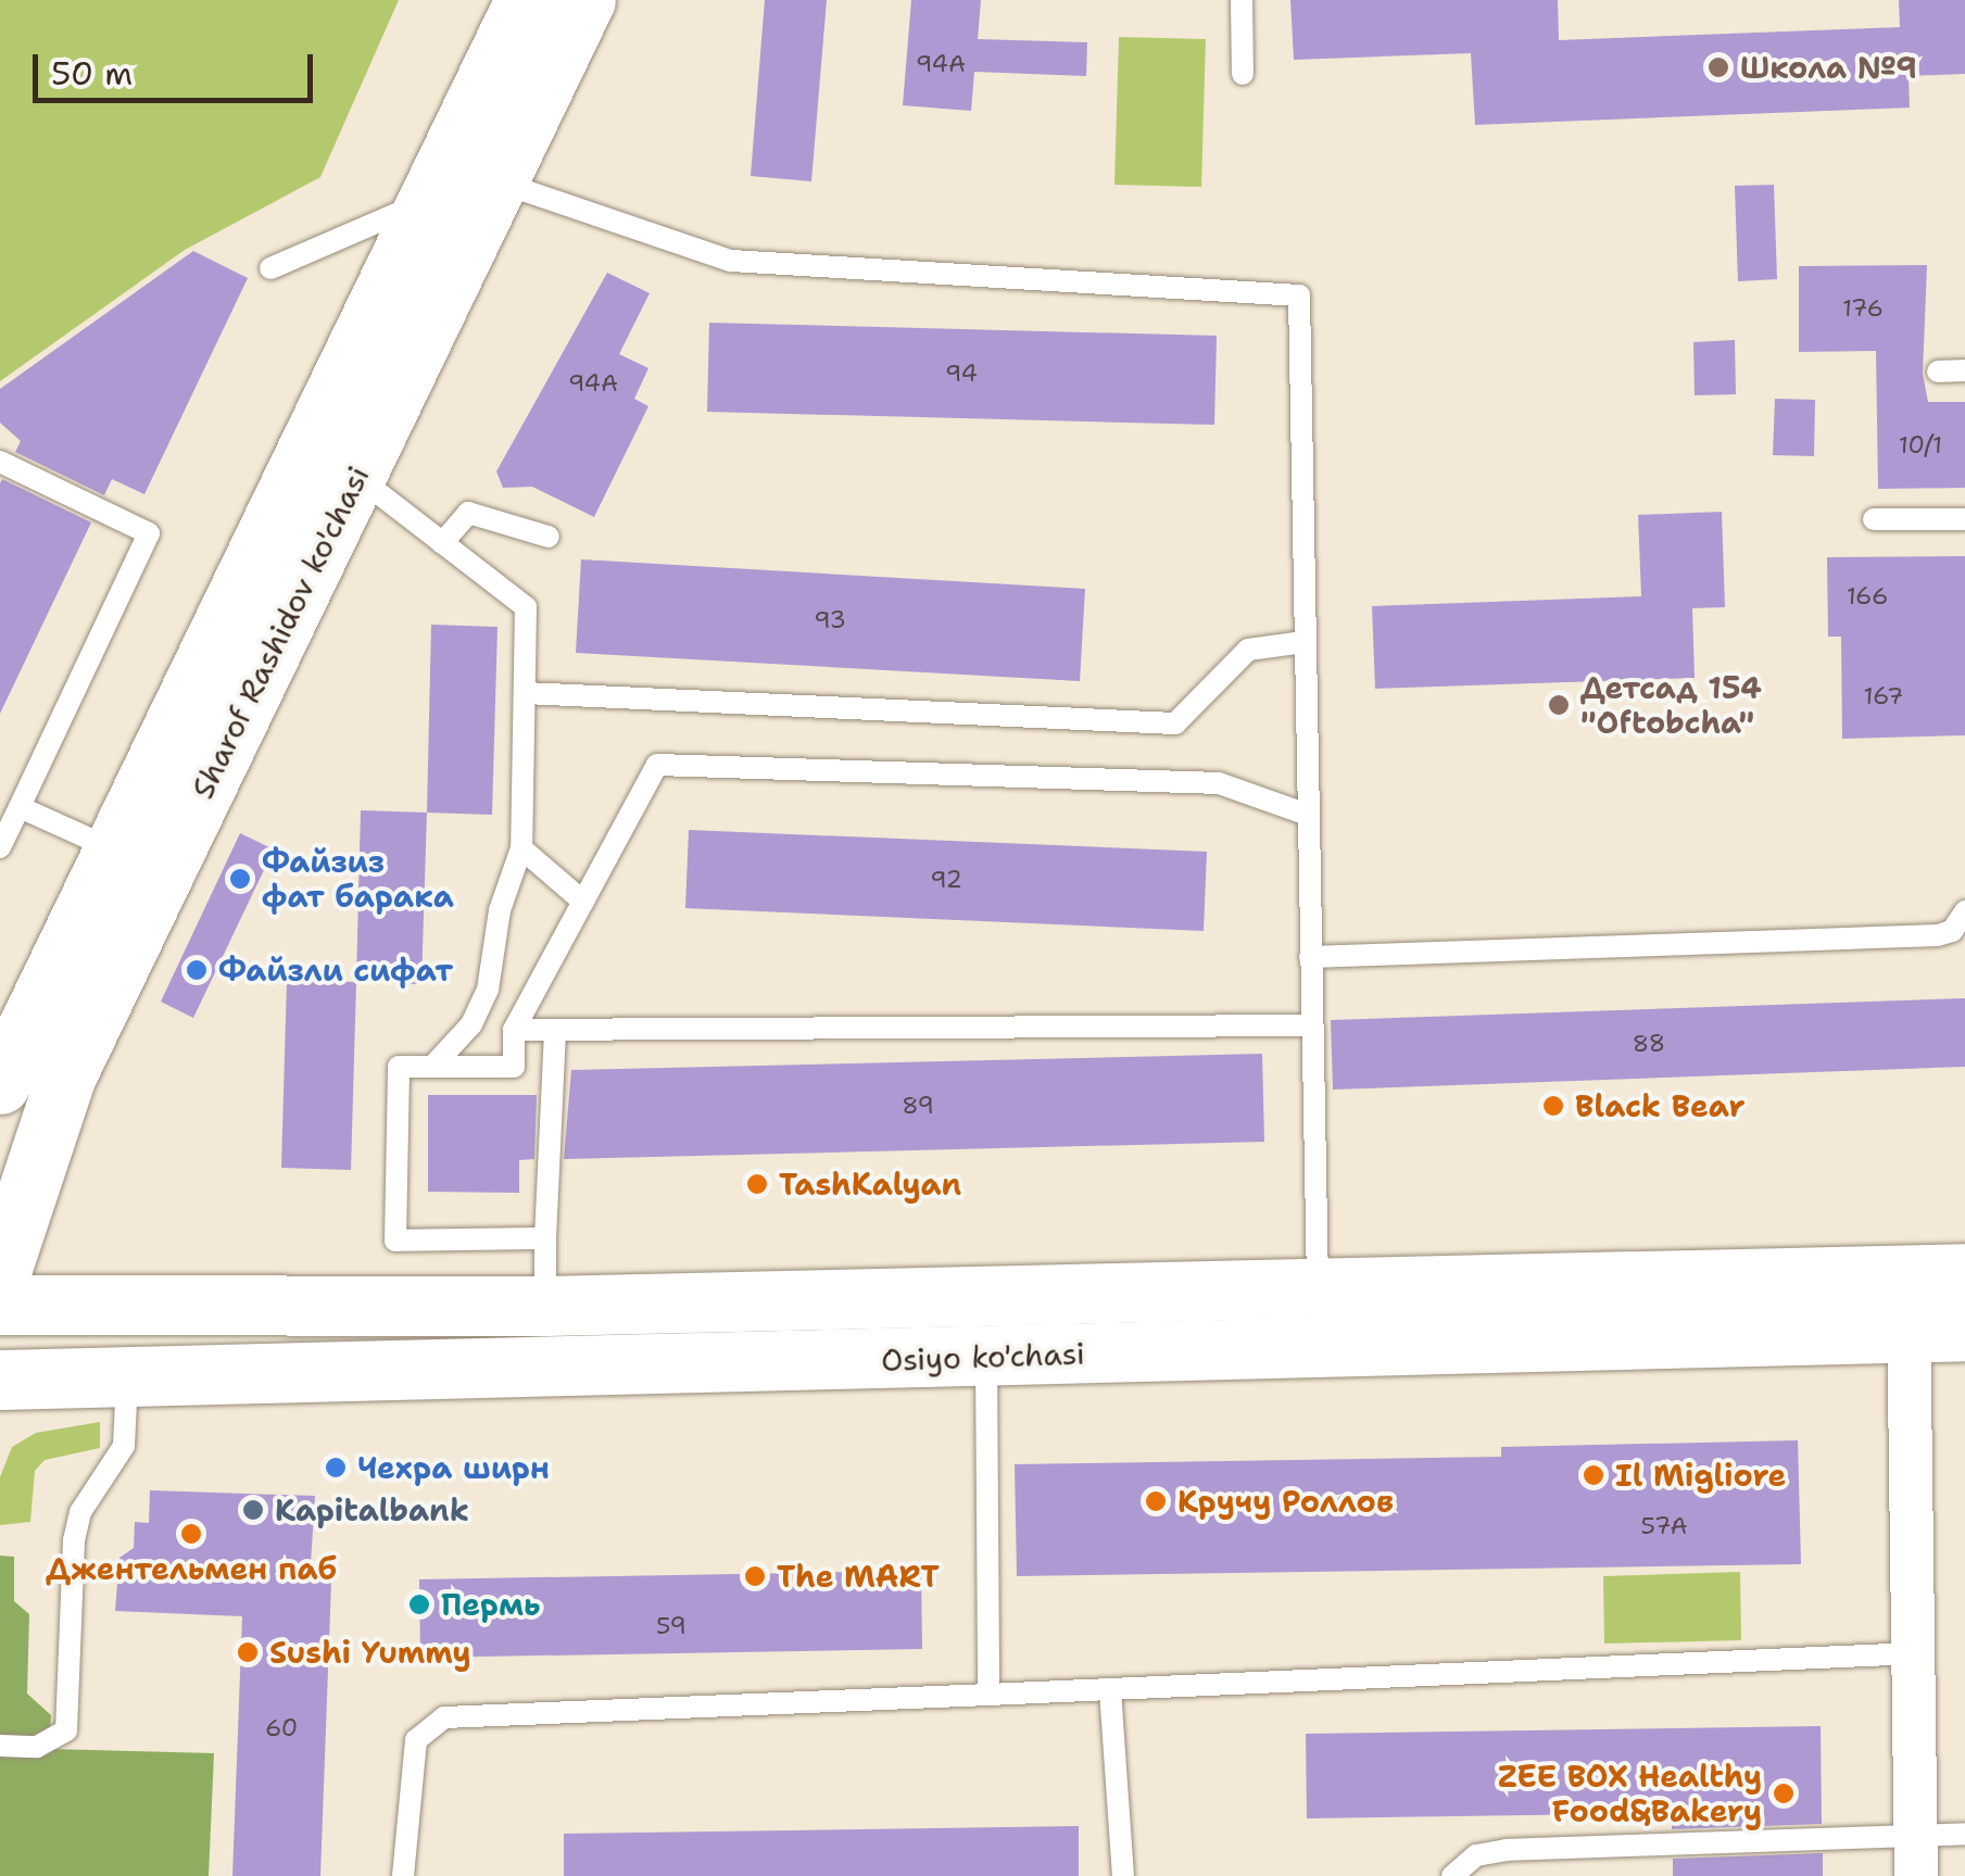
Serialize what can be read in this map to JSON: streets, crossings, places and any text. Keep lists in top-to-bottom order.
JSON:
{
  "streets": {
    "main road": ["Sharof Rashidov ko'chasi", "Osiyo ko'chasi"]
  },
  "places": [
    "Школа №9",
    "Детсад 154 \"Oftobcha\"",
    "Файзиз фат барака",
    "Файзли сифат",
    "Black Bear",
    "TashKalyan",
    "Чехра ширн",
    "Il Migliore",
    "Кручу Роллов",
    "Kapitalbank",
    "Джентельмен паб",
    "The MART",
    "Пермь",
    "Sushi Yummy",
    "ZEE BOX Healthy Food&Bakery"
  ],
  "house_numbers": [
    "94A",
    "176",
    "94",
    "94A",
    "10/1",
    "166",
    "93",
    "167",
    "92",
    "88",
    "89",
    "57A",
    "59",
    "60"
  ],
  "scale_bar": "50 m"
}
